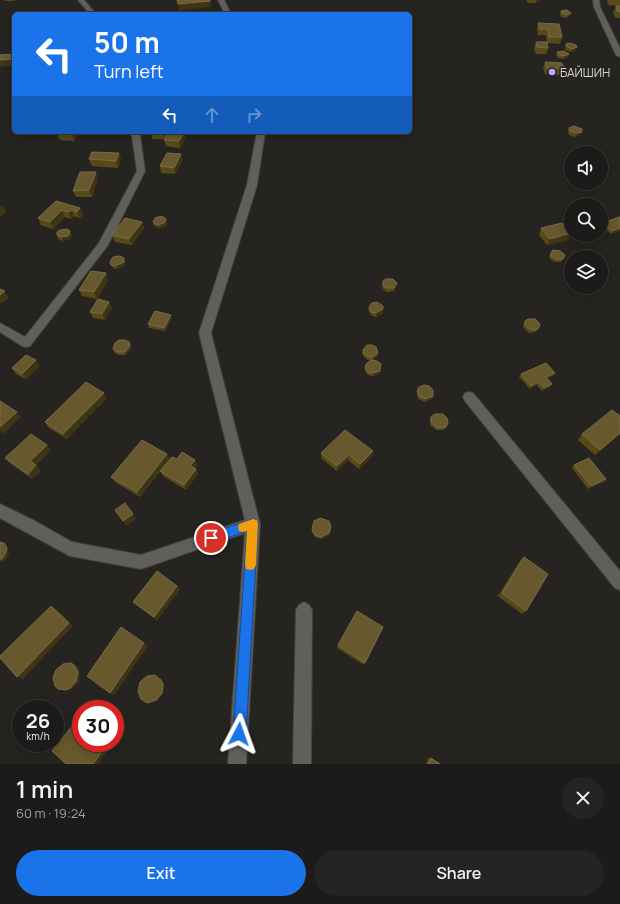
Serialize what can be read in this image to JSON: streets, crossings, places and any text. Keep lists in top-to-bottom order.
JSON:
{
  "places": ["БАЙШИН"],
  "page": {
    "turn": ["50 m", "Turn left"],
    "speed": "26 km/h",
    "limit": "30",
    "heading": ["1 min", "60 m · 19:24"],
    "buttons": ["Exit", "Share"]
  }
}
